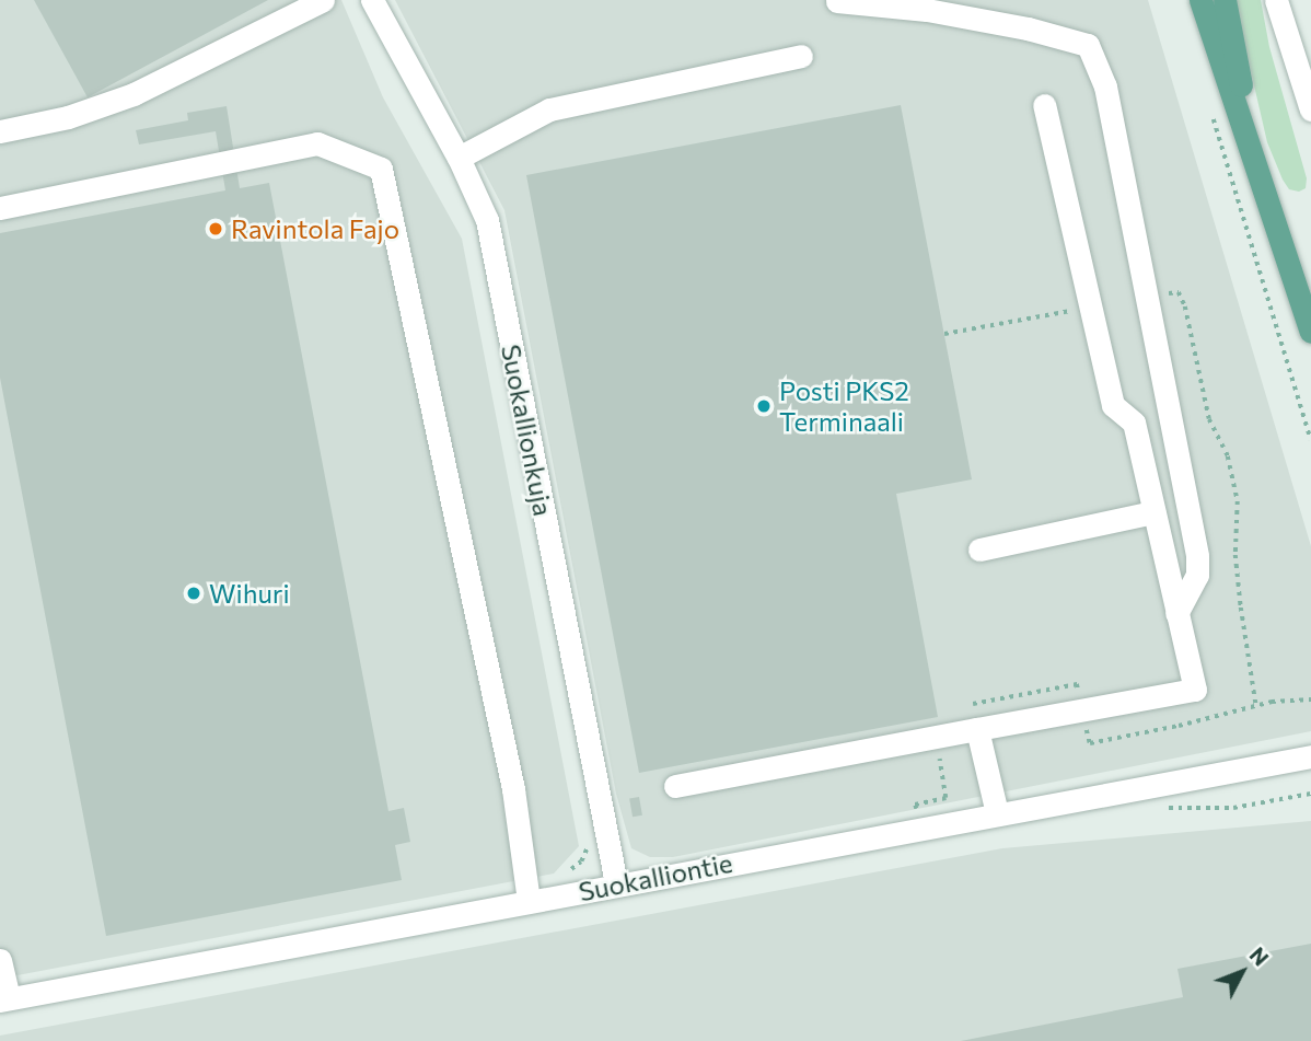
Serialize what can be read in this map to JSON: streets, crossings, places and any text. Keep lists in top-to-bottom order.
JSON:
{
  "streets": {
    "street": ["Suokallionkuja", "Suokalliontie"]
  },
  "crossings": [
    ["Suokallionkuja", "Suokalliontie"]
  ],
  "places": ["Ravintola Fajo", "Posti PKS2 Terminaali", "Wihuri"],
  "north": "top right"
}
